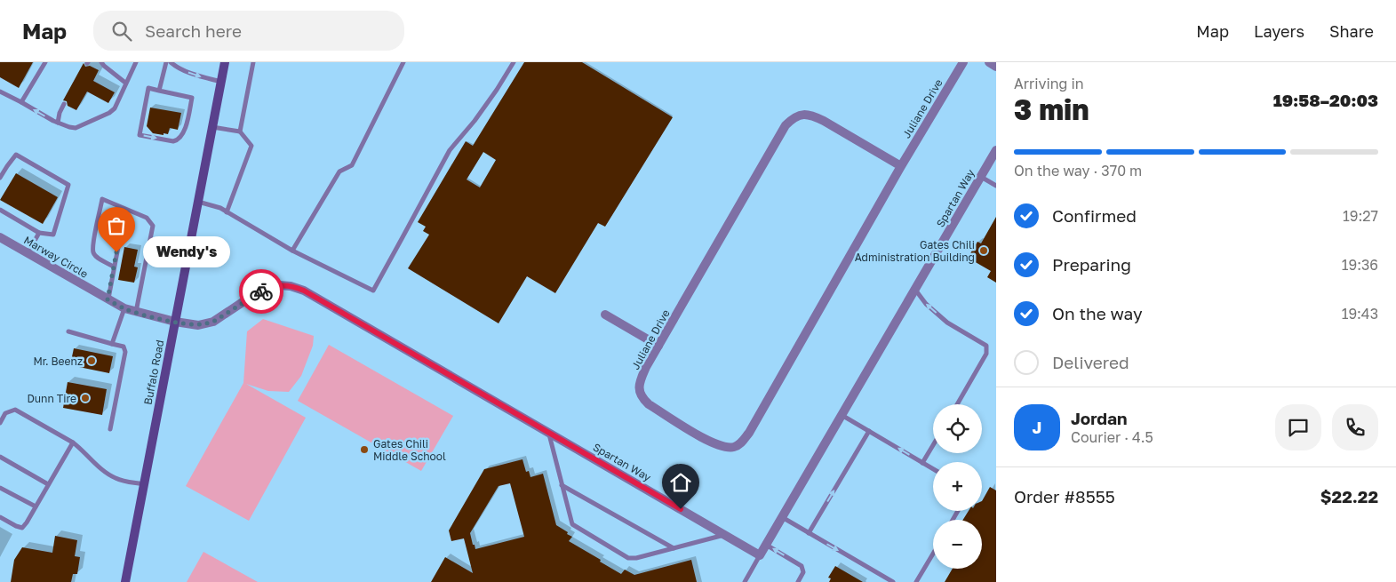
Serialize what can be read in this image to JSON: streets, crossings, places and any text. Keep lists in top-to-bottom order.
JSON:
{
  "streets": {
    "main road": ["Buffalo Road"],
    "street": ["Juliane Drive", "Spartan Way", "Marway Circle"]
  },
  "crossings": [
    ["Spartan Way", "Marway Circle"],
    ["Spartan Way", "Buffalo Road"],
    ["Marway Circle", "Buffalo Road"]
  ],
  "places": [
    "Gates Chili Administration Building",
    "Wendy's",
    "Mr. Beenz",
    "Dunn Tire",
    "Gates Chili Middle School"
  ],
  "page": {
    "header": "Map",
    "search": "Search here",
    "nav": ["Map", "Layers", "Share"],
    "heading": ["3 min", "Arriving in", "19:58–20:03"],
    "panel": [
      "Jordan",
      "Courier · 4.5",
      "Order #8555",
      "$22.22"
    ],
    "bar": "On the way · 370 m",
    "list": [
      ["Confirmed", "19:27"],
      ["Preparing", "19:36"],
      ["On the way", "19:43"],
      "Delivered"
    ],
    "bubble": "Wendy's",
    "map_buttons": ["+", "−"],
    "round": "J"
  }
}
